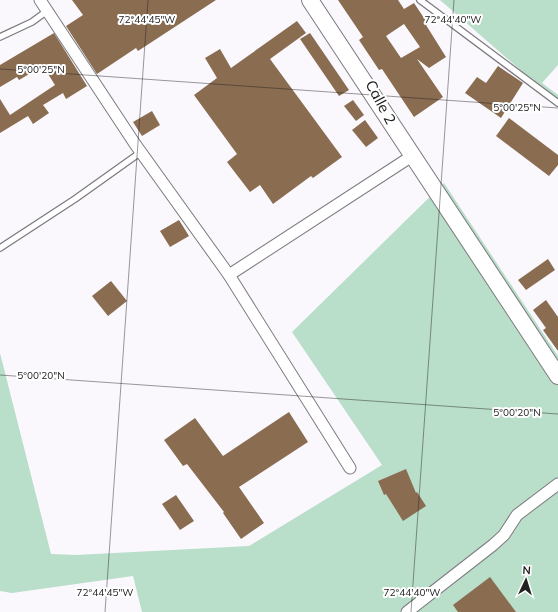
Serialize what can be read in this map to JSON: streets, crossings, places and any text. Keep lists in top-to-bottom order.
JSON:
{
  "streets": {
    "main road": ["Calle 2"]
  },
  "north": "top",
  "coordinates": [
    "72°44'45\"W",
    "72°44'40\"W",
    "5°00'25\"N",
    "5°00'20\"N"
  ]
}
